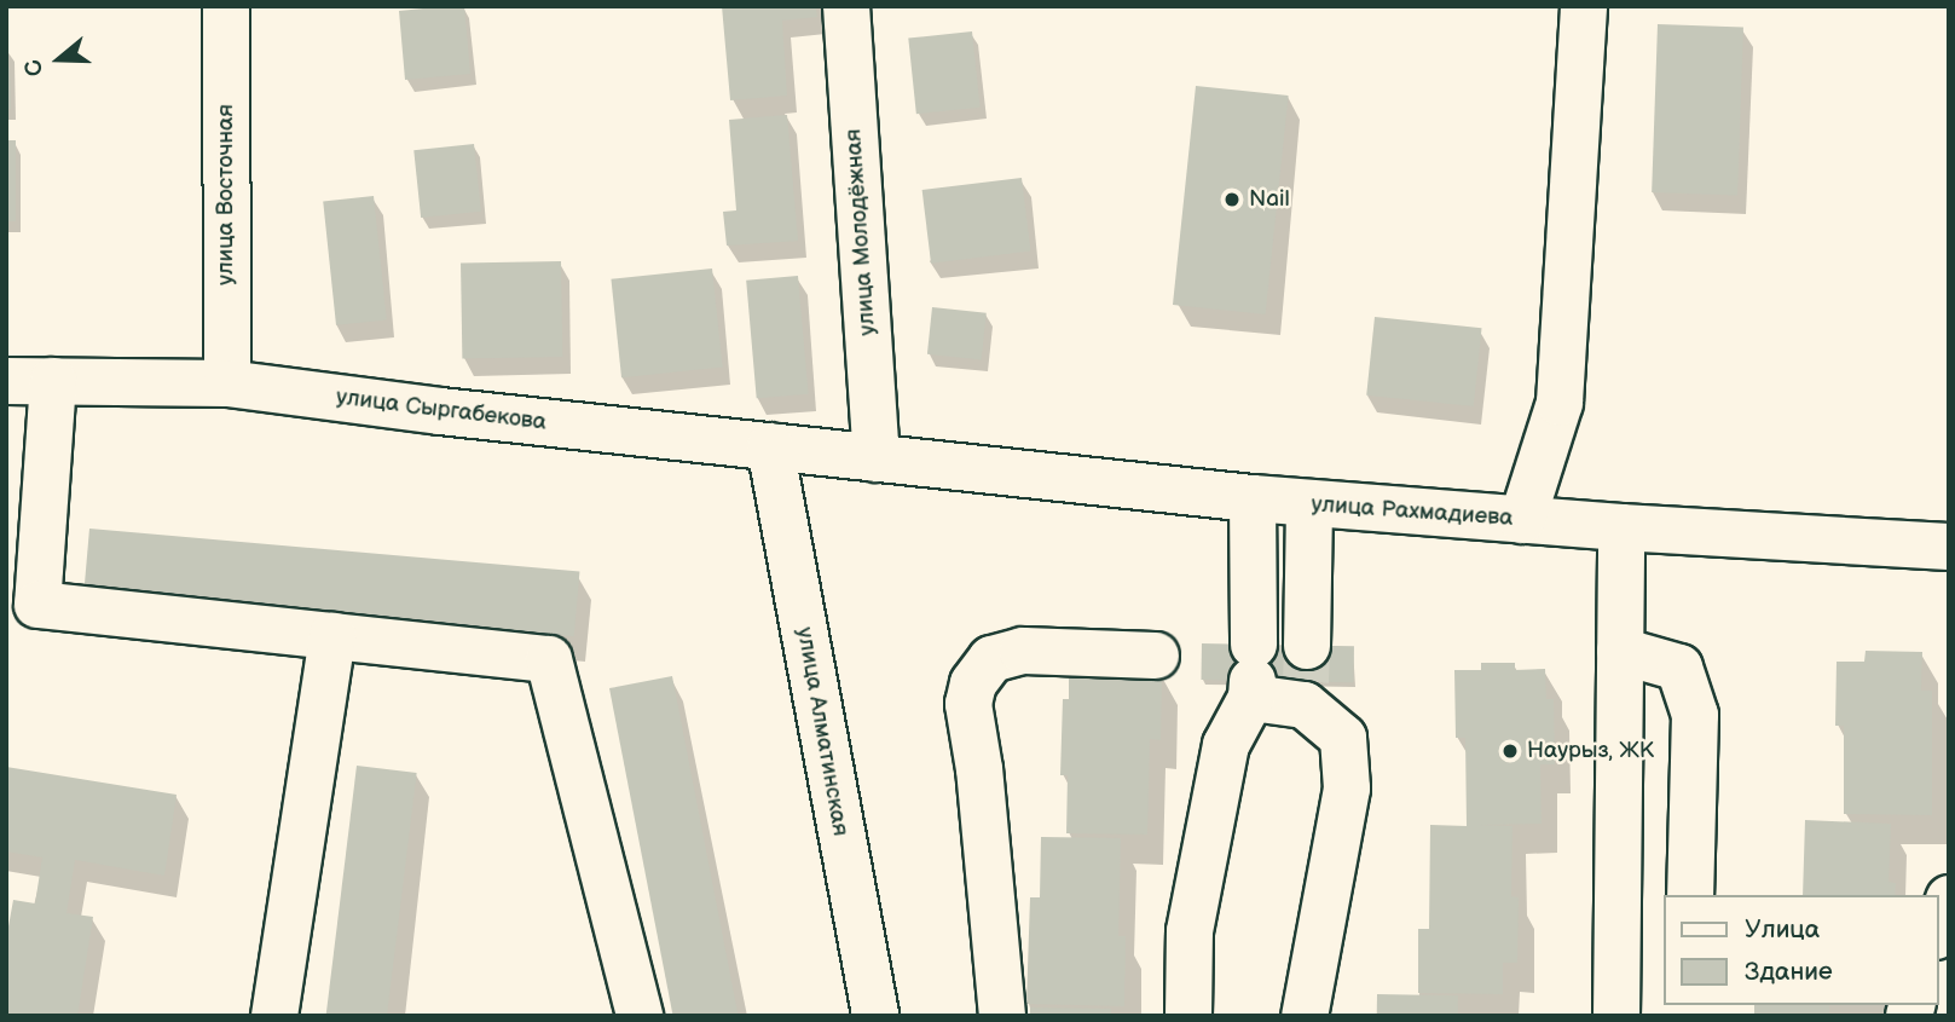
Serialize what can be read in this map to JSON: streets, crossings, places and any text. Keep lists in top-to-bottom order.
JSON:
{
  "streets": {
    "street": [
      "улица Восточная",
      "улица Молодёжная",
      "улица Сыргабекова",
      "улица Рахмадиева",
      "улица Алматинская"
    ]
  },
  "crossings": [
    ["улица Восточная", "улица Сыргабекова"],
    ["улица Молодёжная", "улица Сыргабекова"],
    ["улица Молодёжная", "улица Рахмадиева"],
    ["улица Сыргабекова", "улица Рахмадиева"],
    ["улица Сыргабекова", "улица Алматинская"]
  ],
  "places": ["Nail", "Наурыз, ЖК"],
  "legend": ["Улица", "Здание"],
  "north": "left"
}
